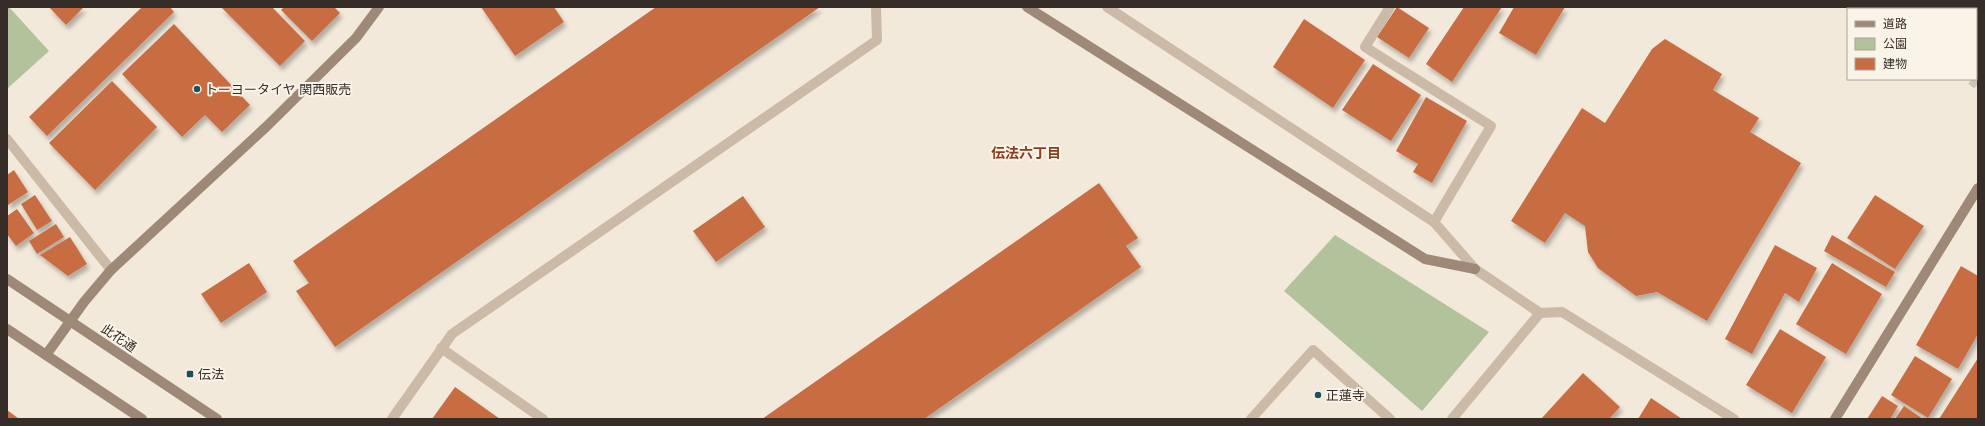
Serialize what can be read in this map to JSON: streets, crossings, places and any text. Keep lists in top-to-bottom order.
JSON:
{
  "streets": {
    "street": ["此花通"]
  },
  "districts": ["伝法六丁目"],
  "places": {
    "other": ["トーヨータイヤ 関西販売", "正蓮寺"],
    "transit": ["伝法"]
  },
  "legend": ["道路", "公園", "建物"]
}
